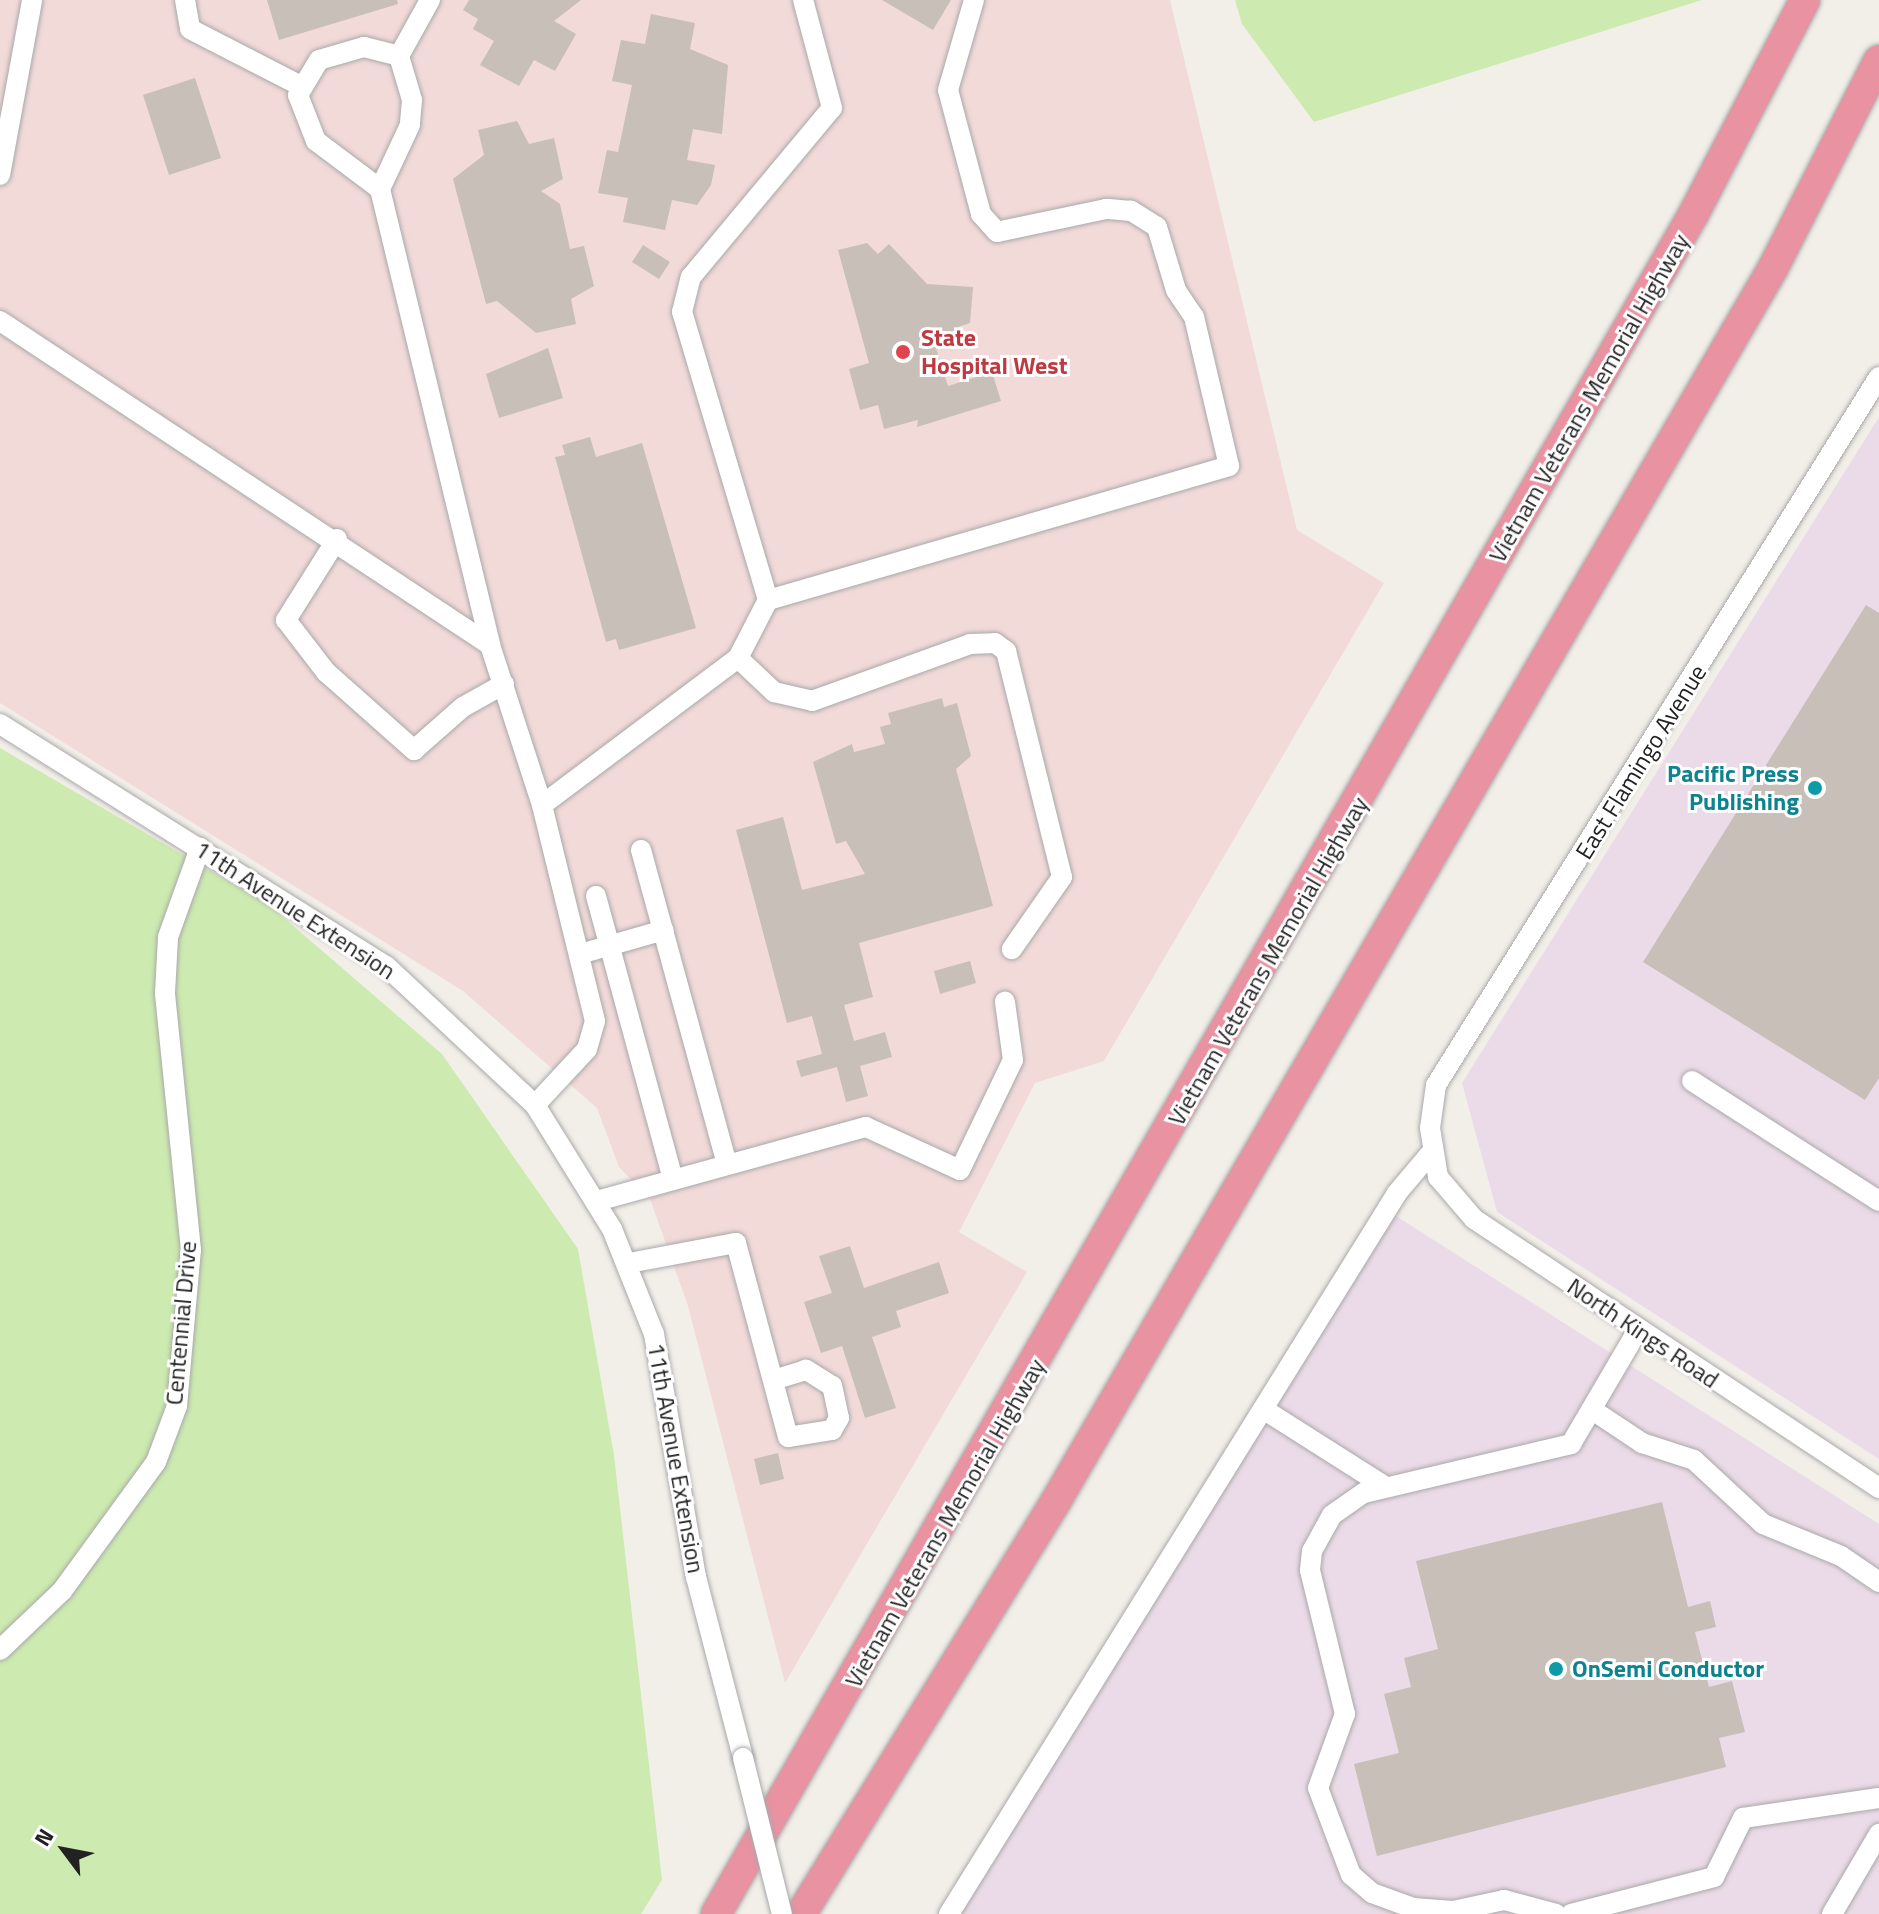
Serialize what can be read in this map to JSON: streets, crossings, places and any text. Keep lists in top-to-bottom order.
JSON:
{
  "streets": {
    "highway": ["Vietnam Veterans Memorial Highway"],
    "street": [
      "East Flamingo Avenue",
      "11th Avenue Extension",
      "Centennial Drive",
      "North Kings Road"
    ]
  },
  "crossings": [
    ["East Flamingo Avenue", "North Kings Road"],
    ["11th Avenue Extension", "Centennial Drive"]
  ],
  "places": ["State Hospital West", "Pacific Press Publishing", "OnSemi Conductor"],
  "north": "top left"
}
